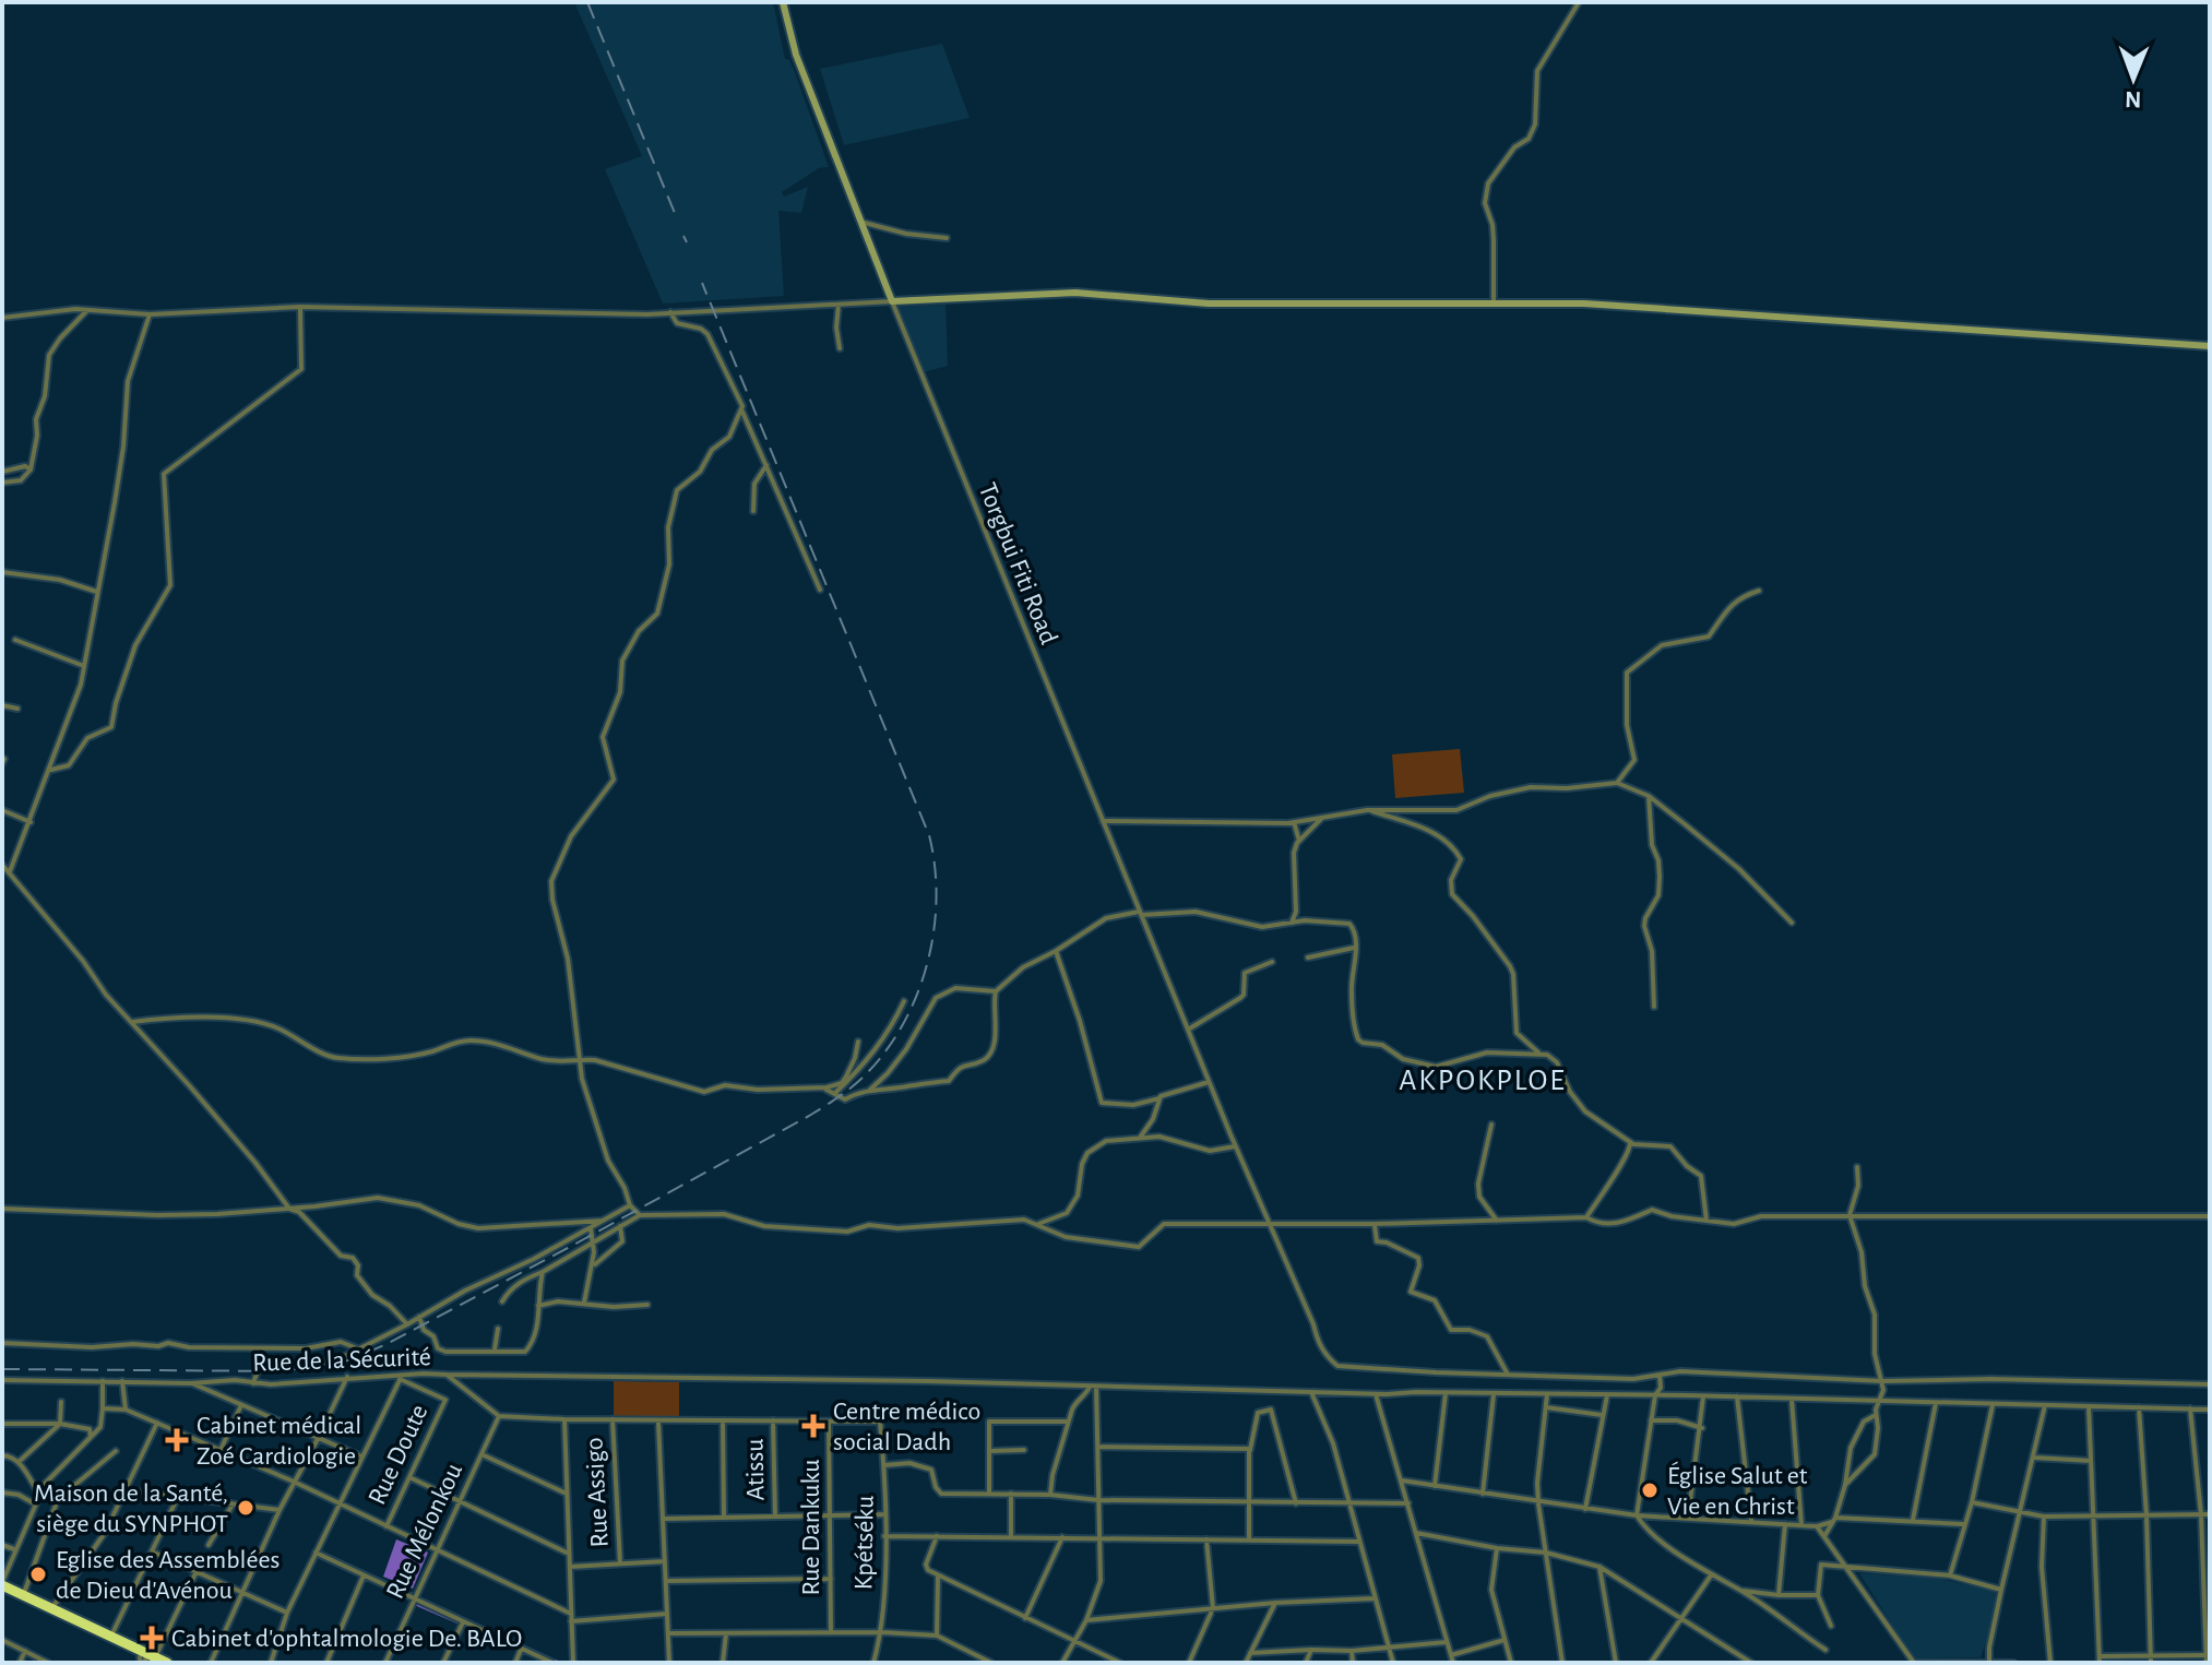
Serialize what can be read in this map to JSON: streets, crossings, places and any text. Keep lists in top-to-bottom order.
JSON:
{
  "streets": {
    "street": [
      "Torgbui Fiti Road",
      "Rue de la Sécurité",
      "Rue Doute",
      "Atissu",
      "Rue Assigo",
      "Rue Dankuku",
      "Rue Mélonkou",
      "Kpétséku"
    ]
  },
  "crossings": [
    ["Rue de la Sécurité", "Rue Doute"],
    ["Rue de la Sécurité", "Rue Mélonkou"],
    ["Rue Dankuku", "Kpétséku"]
  ],
  "districts": ["AKPOKPLOE"],
  "places": {
    "health": ["Centre médico social Dadh", "Cabinet médical Zoé Cardiologie", "Cabinet d'ophtalmologie De. BALO"],
    "other": ["Église Salut et Vie en Christ", "Maison de la Santé, siège du SYNPHOT", "Eglise des Assemblées de Dieu d'Avénou"]
  },
  "north": "bottom"
}
